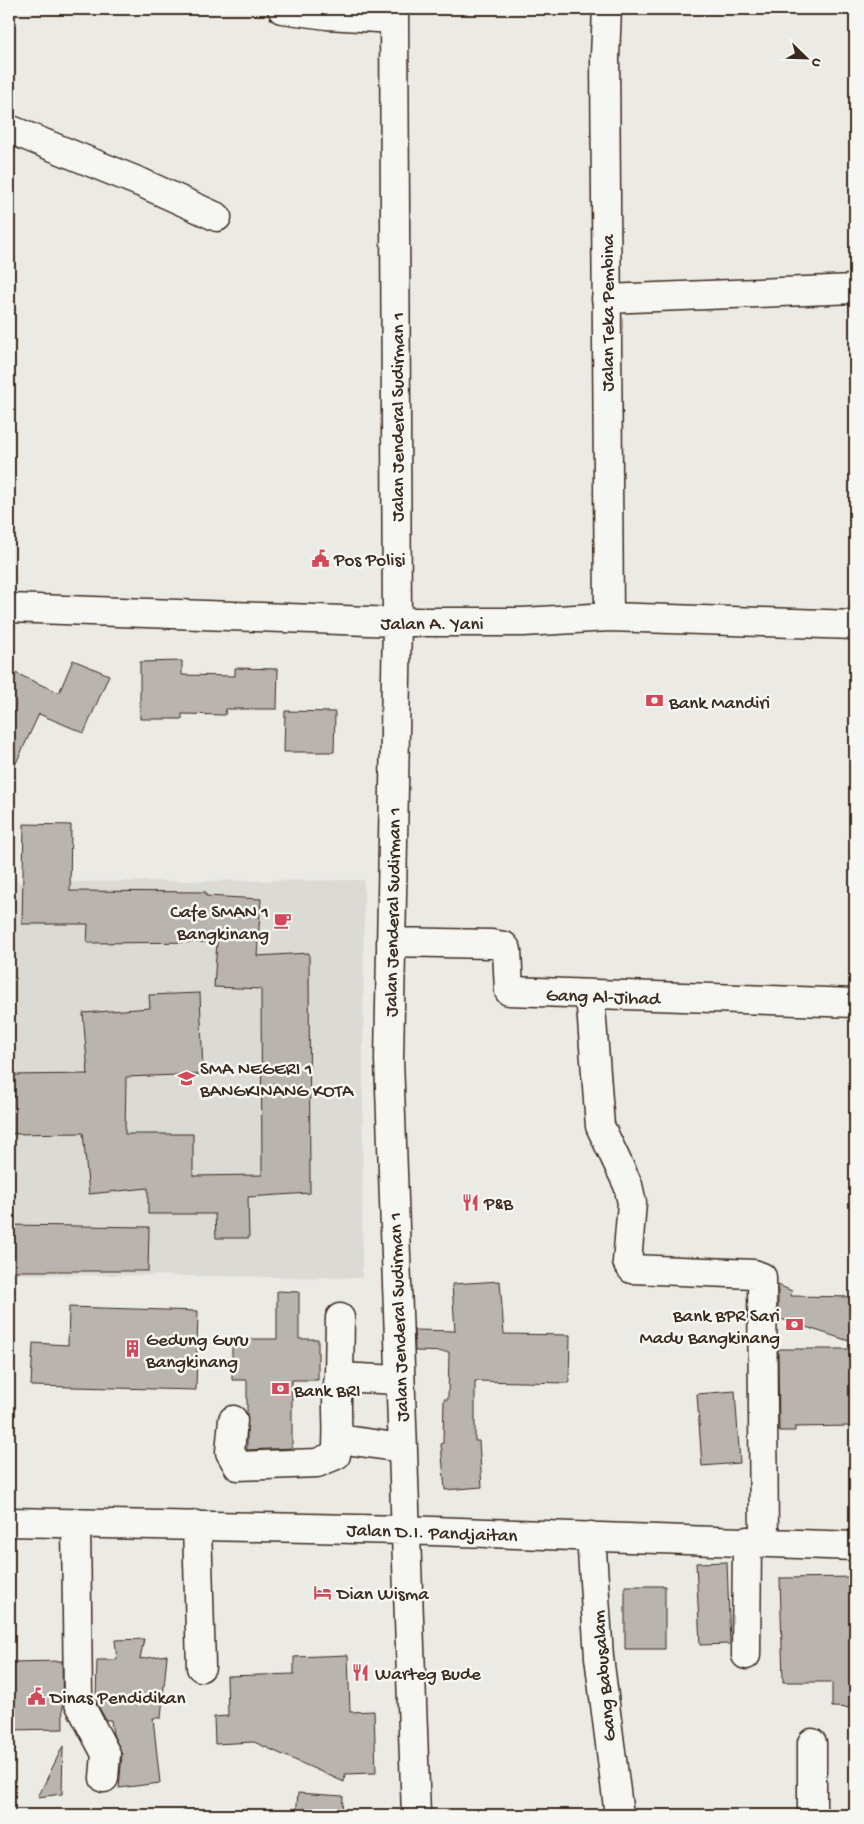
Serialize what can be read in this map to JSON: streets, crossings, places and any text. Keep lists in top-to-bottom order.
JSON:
{
  "streets": {
    "street": [
      "Jalan Teka Pembina",
      "Jalan Jenderal Sudirman 1",
      "Jalan A. Yani",
      "Gang Al-Jihad",
      "Jalan D.I. Pandjaitan",
      "Gang Babusalam"
    ]
  },
  "crossings": [
    ["Jalan Teka Pembina", "Jalan A. Yani"],
    ["Jalan Jenderal Sudirman 1", "Jalan A. Yani"],
    ["Jalan Jenderal Sudirman 1", "Gang Al-Jihad"],
    ["Jalan Jenderal Sudirman 1", "Jalan D.I. Pandjaitan"],
    ["Jalan D.I. Pandjaitan", "Gang Babusalam"]
  ],
  "places": {
    "public building": ["Pos Polisi", "Dinas Pendidikan"],
    "bank": ["Bank Mandiri", "Bank BPR Sari Madu Bangkinang", "Bank BRI"],
    "cafe": ["Cafe SMAN 1 Bangkinang"],
    "school or university": ["SMA NEGERI 1 BANGKINANG KOTA"],
    "restaurant": ["P&B", "Warteg Bude"],
    "building": ["Gedung Guru Bangkinang"],
    "hotel": ["Dian Wisma"]
  },
  "north": "bottom right"
}
